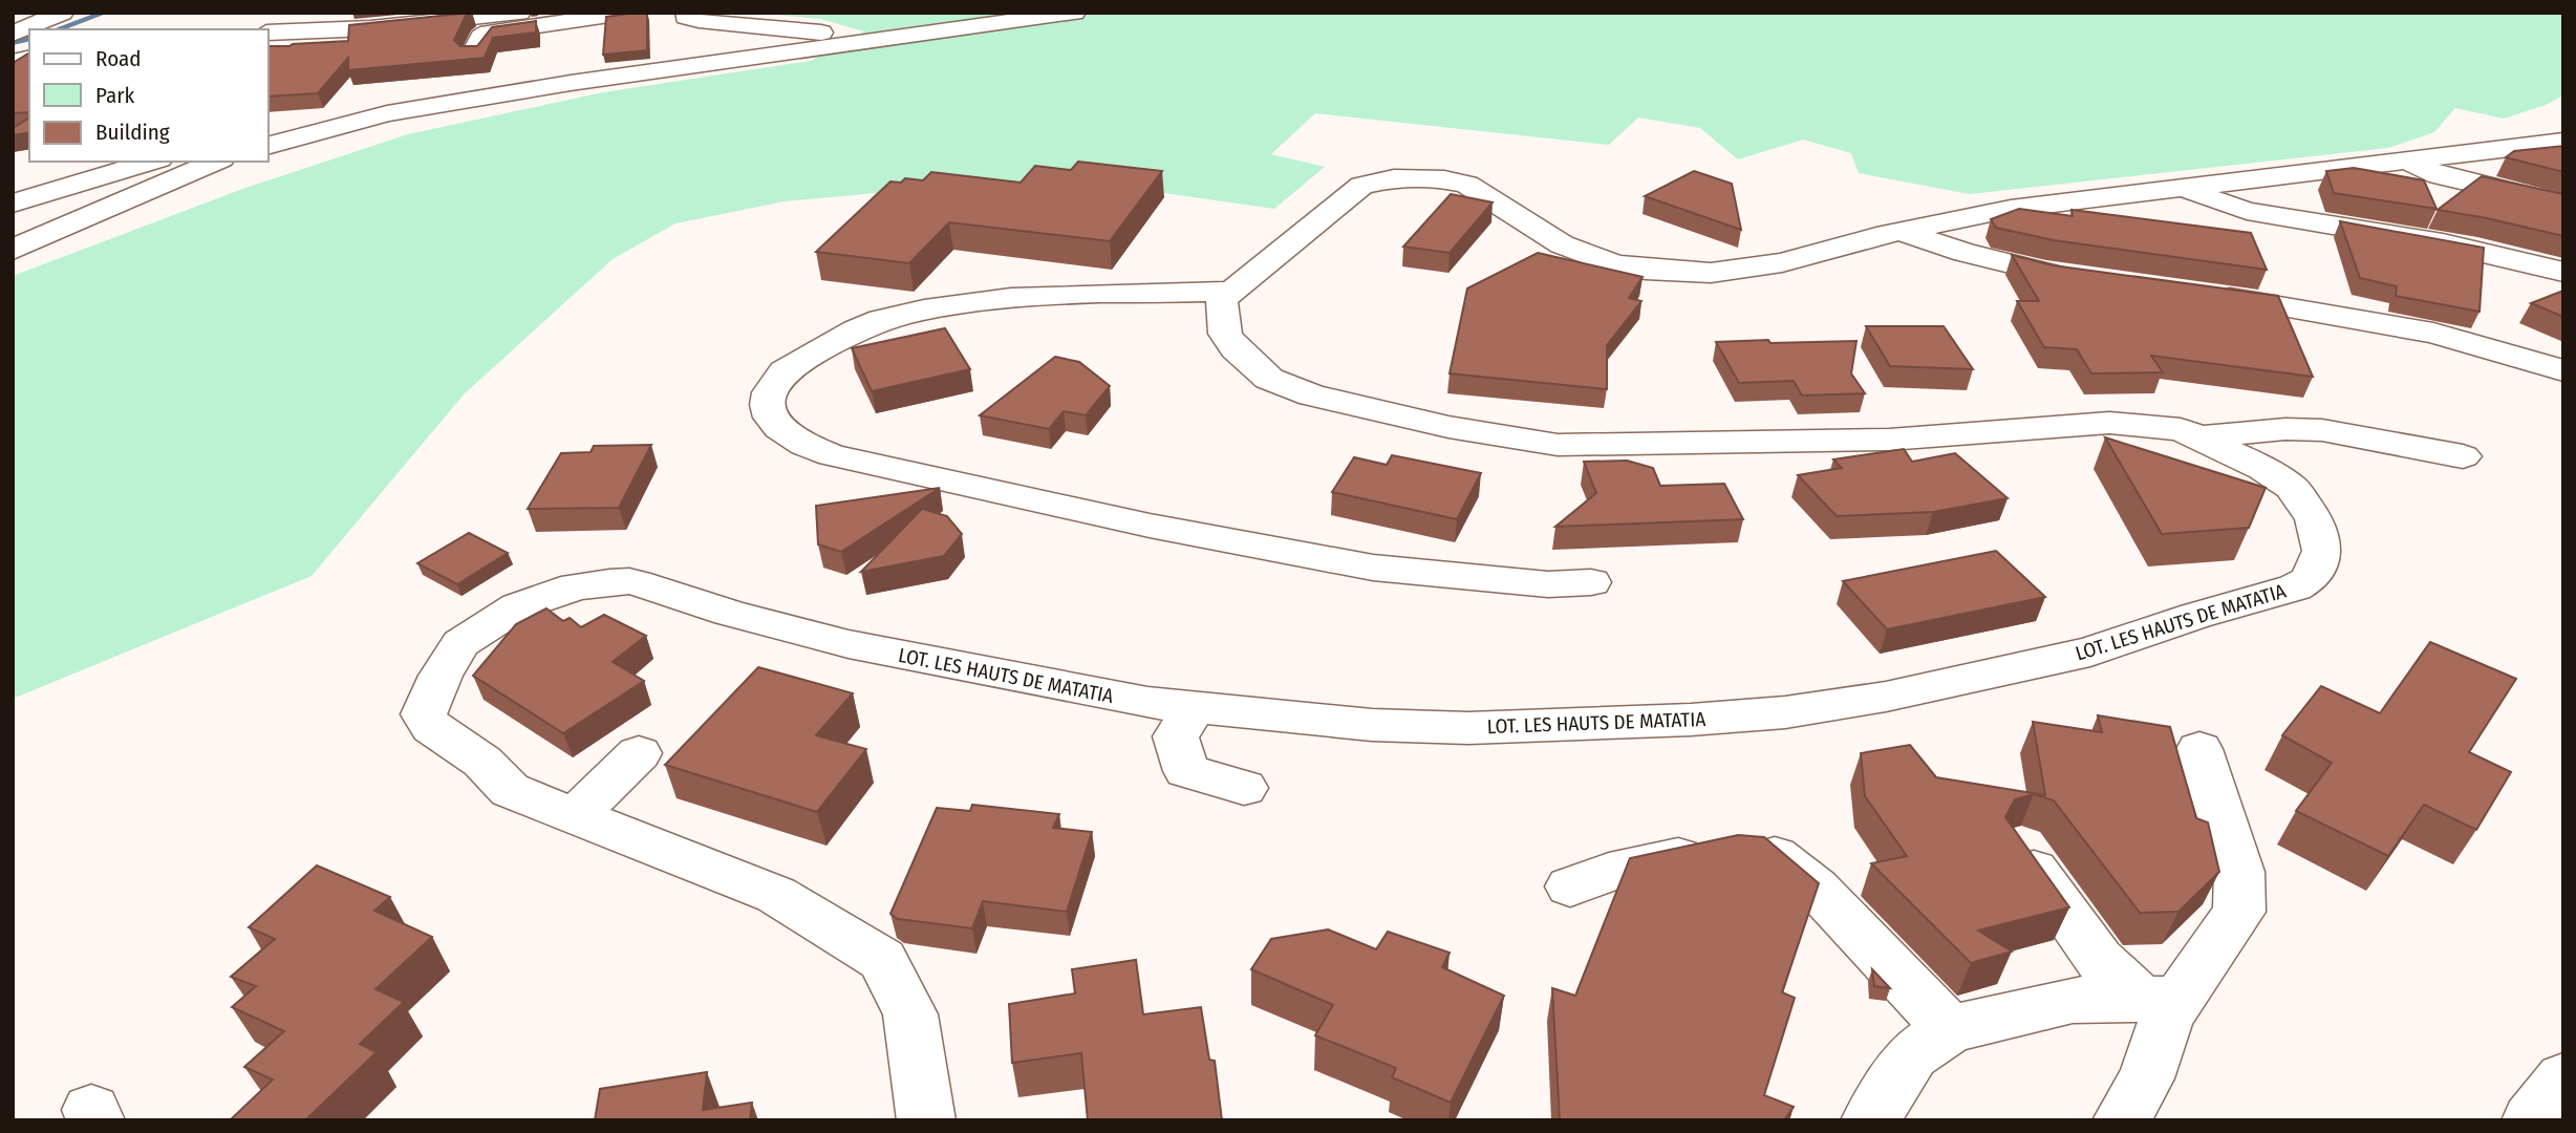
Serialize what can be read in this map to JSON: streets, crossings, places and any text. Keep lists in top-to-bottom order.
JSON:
{
  "streets": {
    "street": ["LOT. LES HAUTS DE MATATIA"]
  },
  "legend": ["Road", "Park", "Building"]
}
